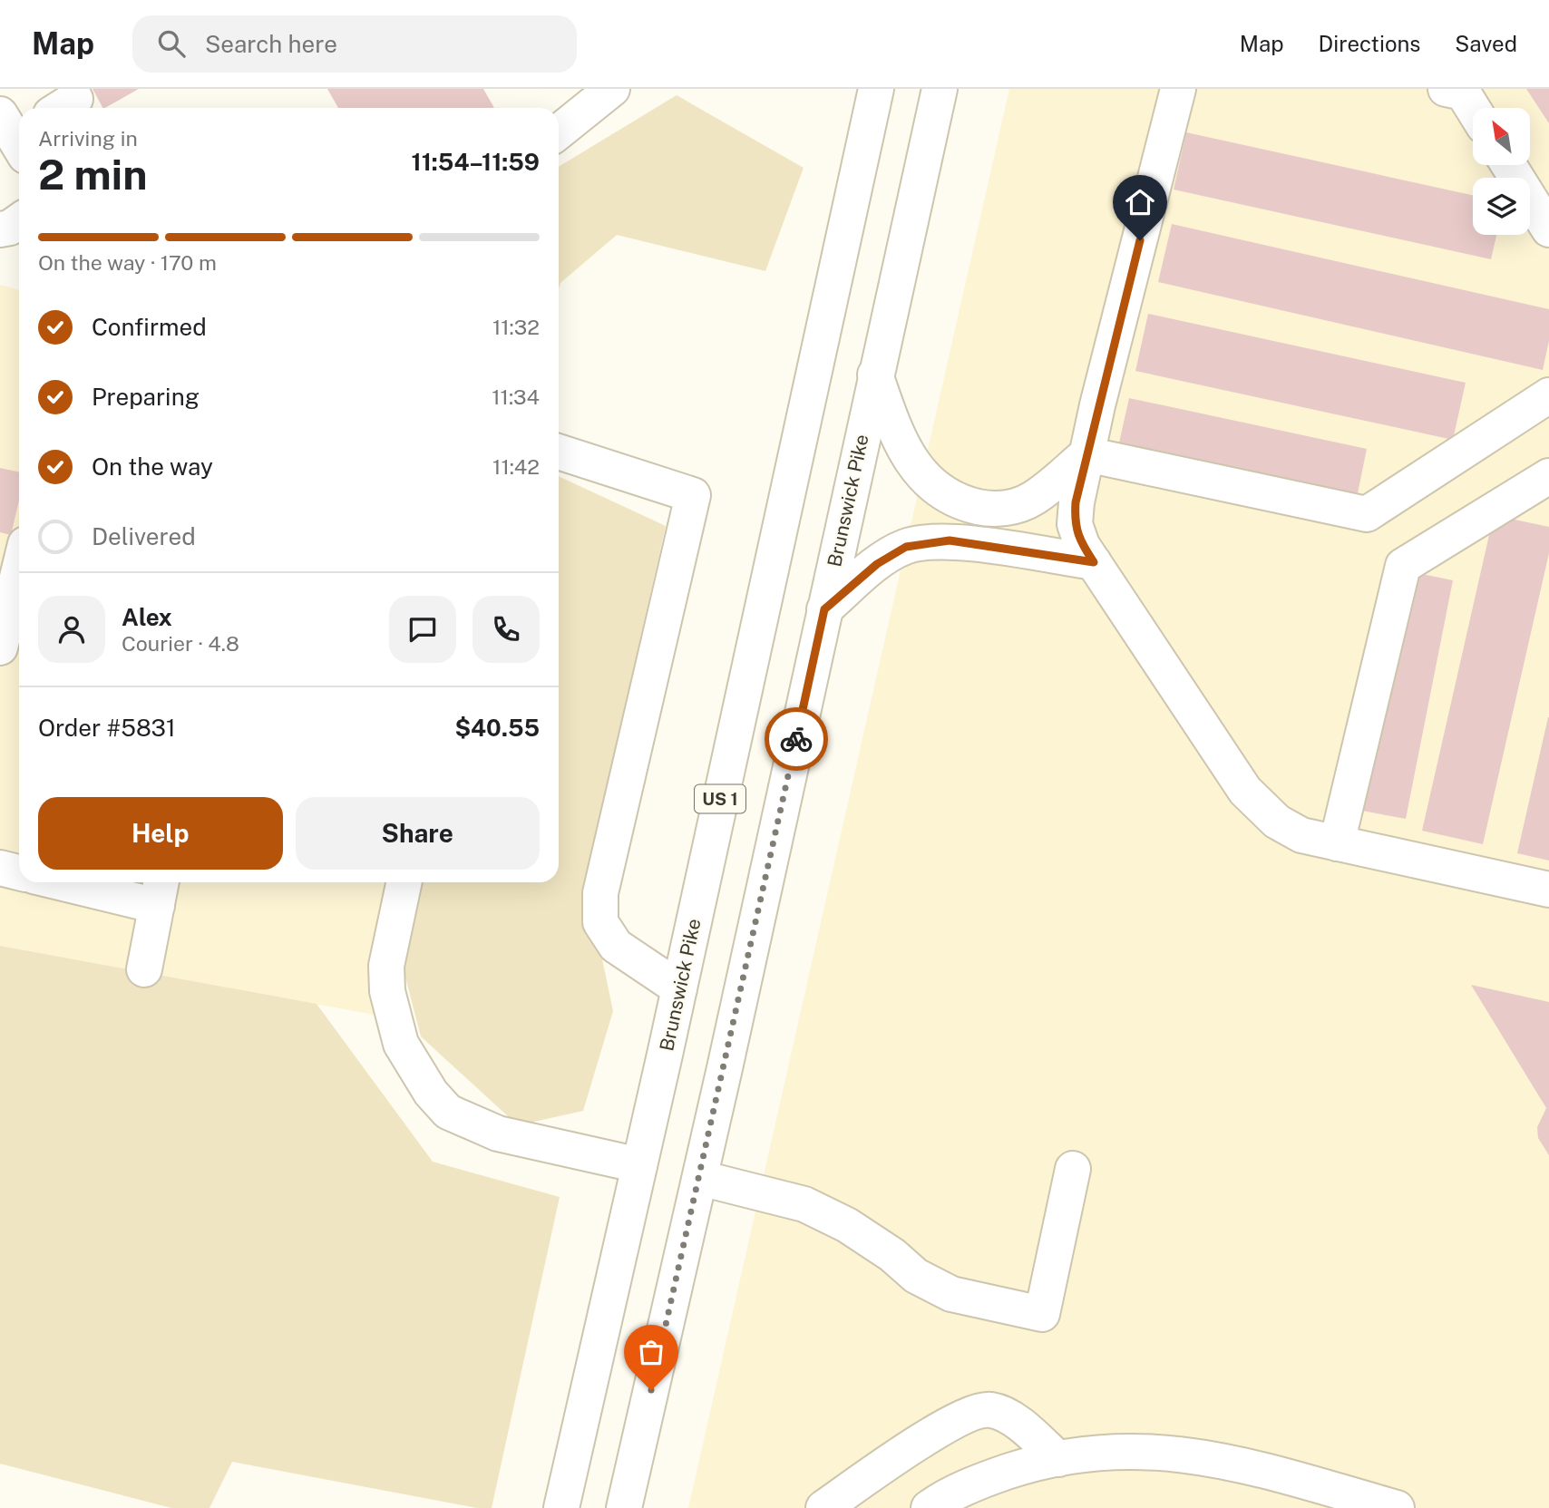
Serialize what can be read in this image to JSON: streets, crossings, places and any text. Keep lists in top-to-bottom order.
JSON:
{
  "streets": {
    "main road": ["Brunswick Pike", "US 1"]
  },
  "north": "top left",
  "page": {
    "header": "Map",
    "search": "Search here",
    "nav": ["Map", "Directions", "Saved"],
    "heading": ["2 min", "Arriving in", "11:54–11:59"],
    "panel": [
      "Alex",
      "Courier · 4.8",
      "Order #5831",
      "$40.55"
    ],
    "bar": "On the way · 170 m",
    "list": [
      ["Confirmed", "11:32"],
      ["Preparing", "11:34"],
      ["On the way", "11:42"],
      "Delivered"
    ],
    "buttons": ["Help", "Share"]
  }
}
